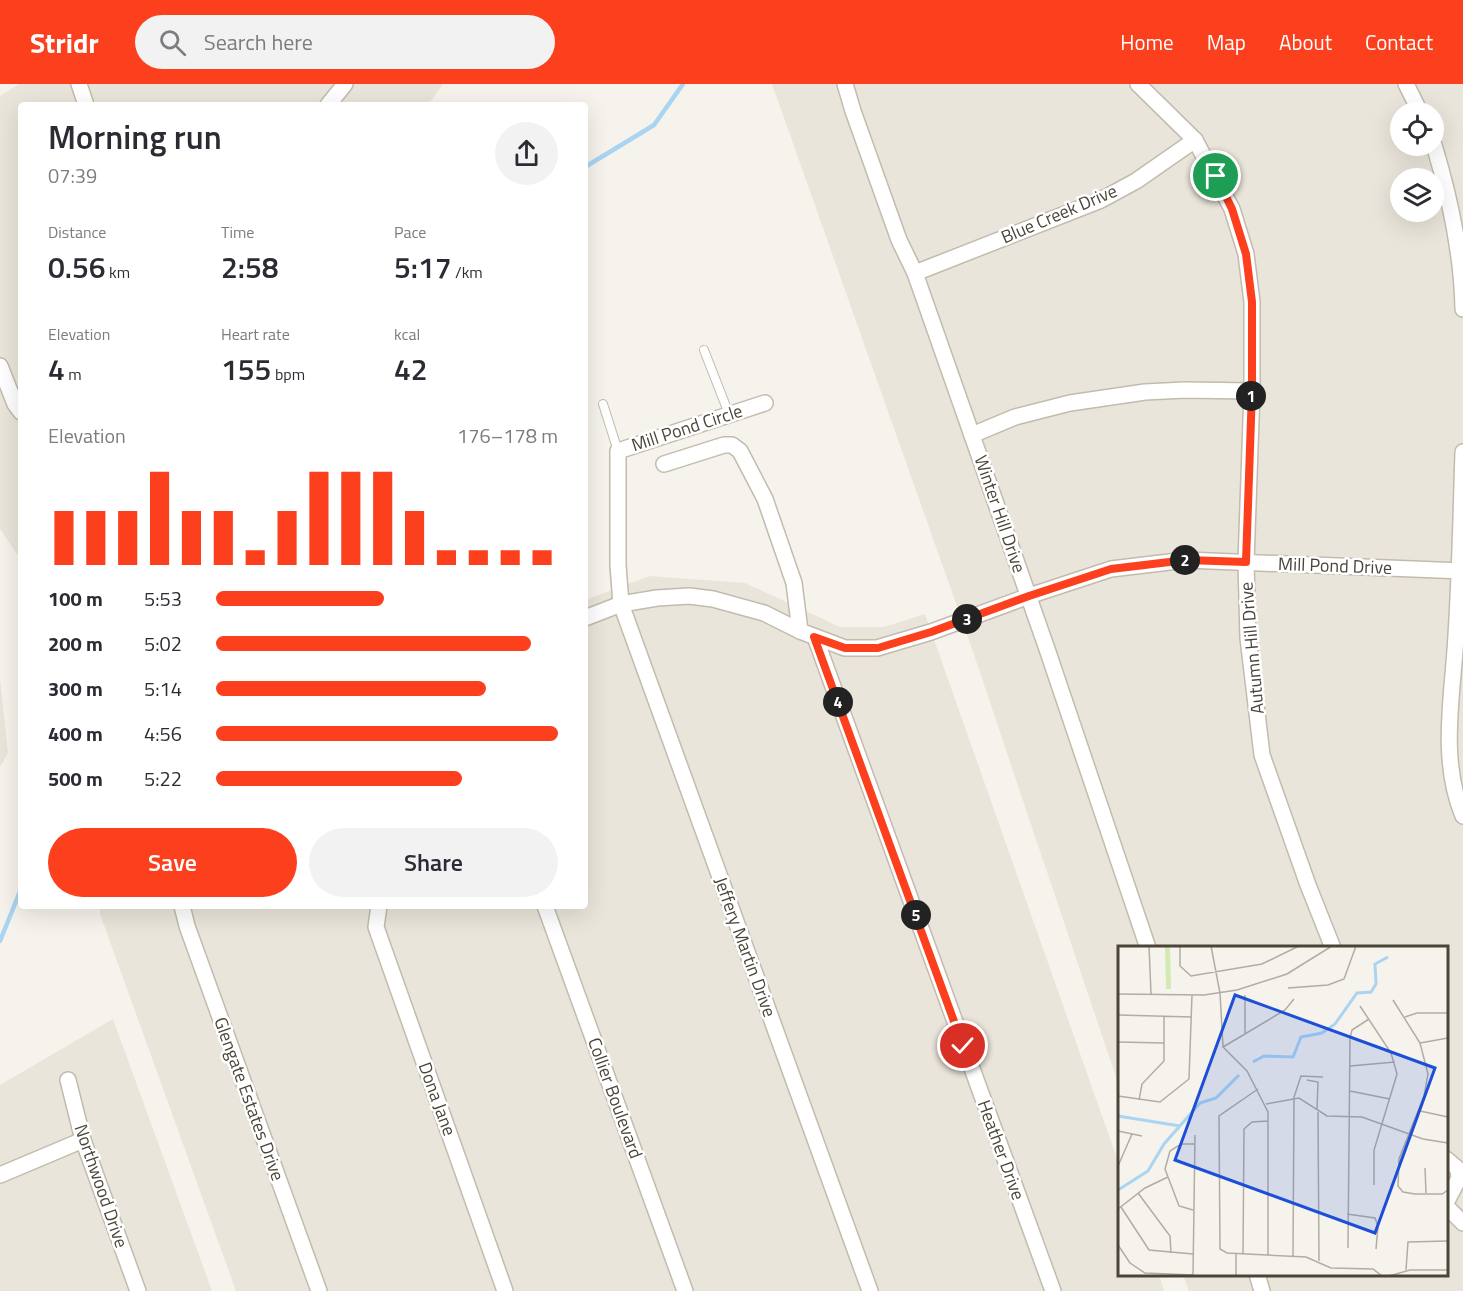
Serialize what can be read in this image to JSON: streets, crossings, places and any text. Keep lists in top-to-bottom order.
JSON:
{
  "streets": {
    "street": [
      "Blue Creek Drive",
      "Mill Pond Circle",
      "Winter Hill Drive",
      "Mill Pond Drive",
      "Autumn Hill Drive",
      "Jeffery Martin Drive",
      "Collier Boulevard",
      "Glengate Estates Drive",
      "Dona Jane",
      "Heather Drive",
      "Northwood Drive"
    ]
  },
  "crossings": [
    ["Blue Creek Drive", "Winter Hill Drive"],
    ["Blue Creek Drive", "Autumn Hill Drive"],
    ["Mill Pond Circle", "Mill Pond Drive"],
    ["Mill Pond Circle", "Jeffery Martin Drive"],
    ["Winter Hill Drive", "Mill Pond Drive"],
    ["Mill Pond Drive", "Autumn Hill Drive"],
    ["Mill Pond Drive", "Jeffery Martin Drive"],
    ["Mill Pond Drive", "Heather Drive"]
  ],
  "page": {
    "header": "Stridr",
    "search": "Search here",
    "nav": [
      "Home",
      "Map",
      "About",
      "Contact"
    ],
    "heading": ["Morning run", "07:39"],
    "stats": [
      ["Distance", "0.56 km"],
      ["Time", "2:58"],
      ["Pace", "5:17 /km"],
      ["Elevation", "4 m"],
      ["Heart rate", "155 bpm"],
      ["kcal", "42"]
    ],
    "pins": [
      "1",
      "2",
      "3",
      "4",
      "5"
    ],
    "chart": ["Elevation", "176–178 m"],
    "list": [
      {
        "name": "100 m",
        "note": "5:53"
      },
      {
        "name": "200 m",
        "note": "5:02"
      },
      {
        "name": "300 m",
        "note": "5:14"
      },
      {
        "name": "400 m",
        "note": "4:56"
      },
      {
        "name": "500 m",
        "note": "5:22"
      }
    ],
    "buttons": ["Save", "Share"]
  }
}
